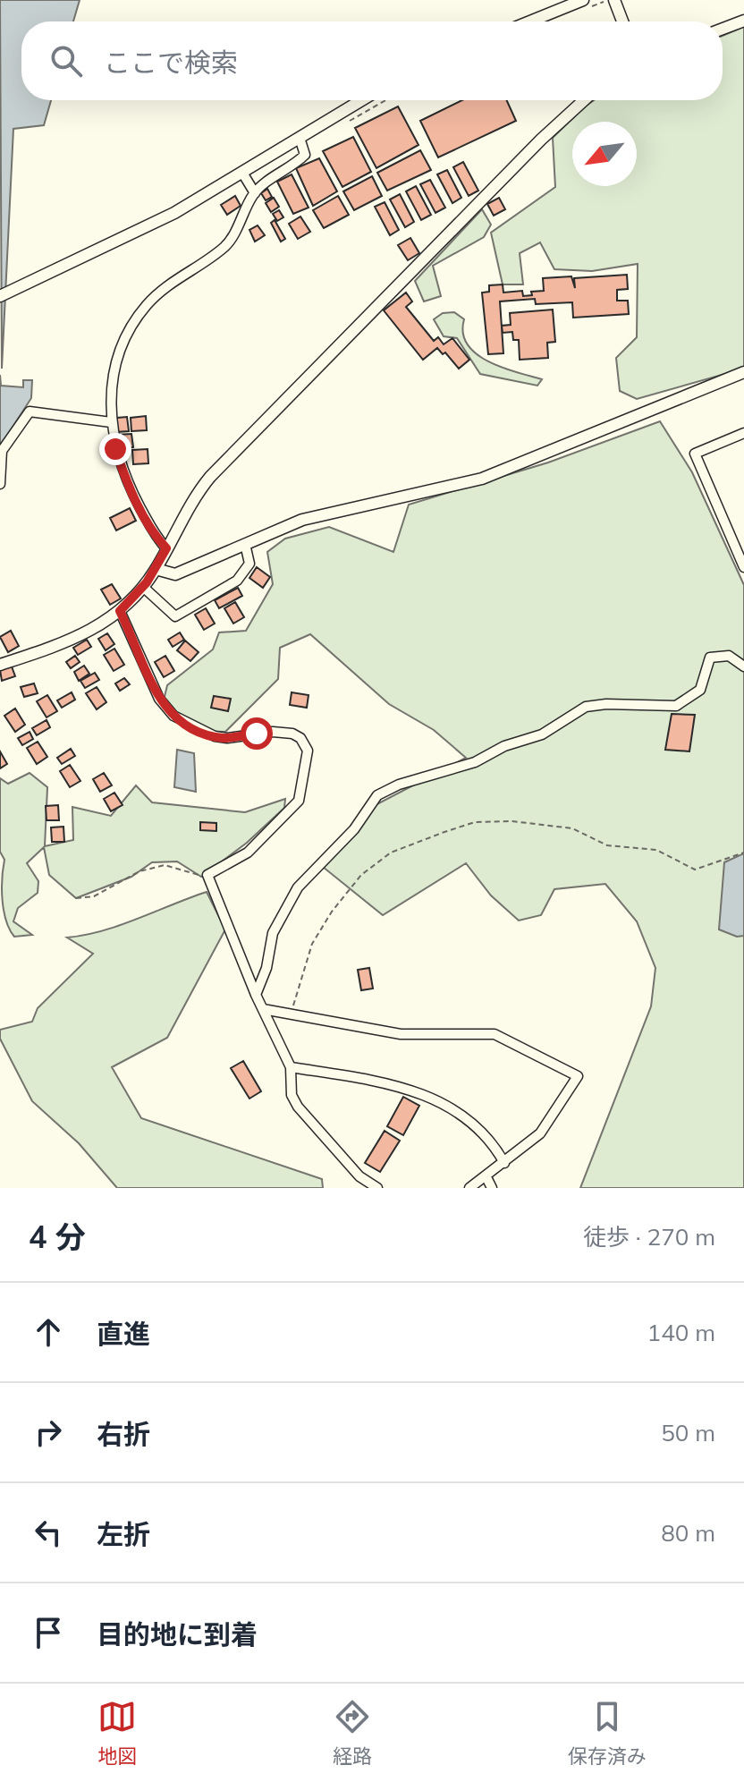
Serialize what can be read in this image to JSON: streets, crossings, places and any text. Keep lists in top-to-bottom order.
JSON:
{
  "north": "bottom left",
  "page": {
    "search": "ここで検索",
    "heading": ["4 分", "徒歩 · 270 m"],
    "list": [
      ["直進", "140 m"],
      ["右折", "50 m"],
      ["左折", "80 m"],
      "目的地に到着"
    ],
    "nav": ["地図", "経路", "保存済み"]
  }
}
